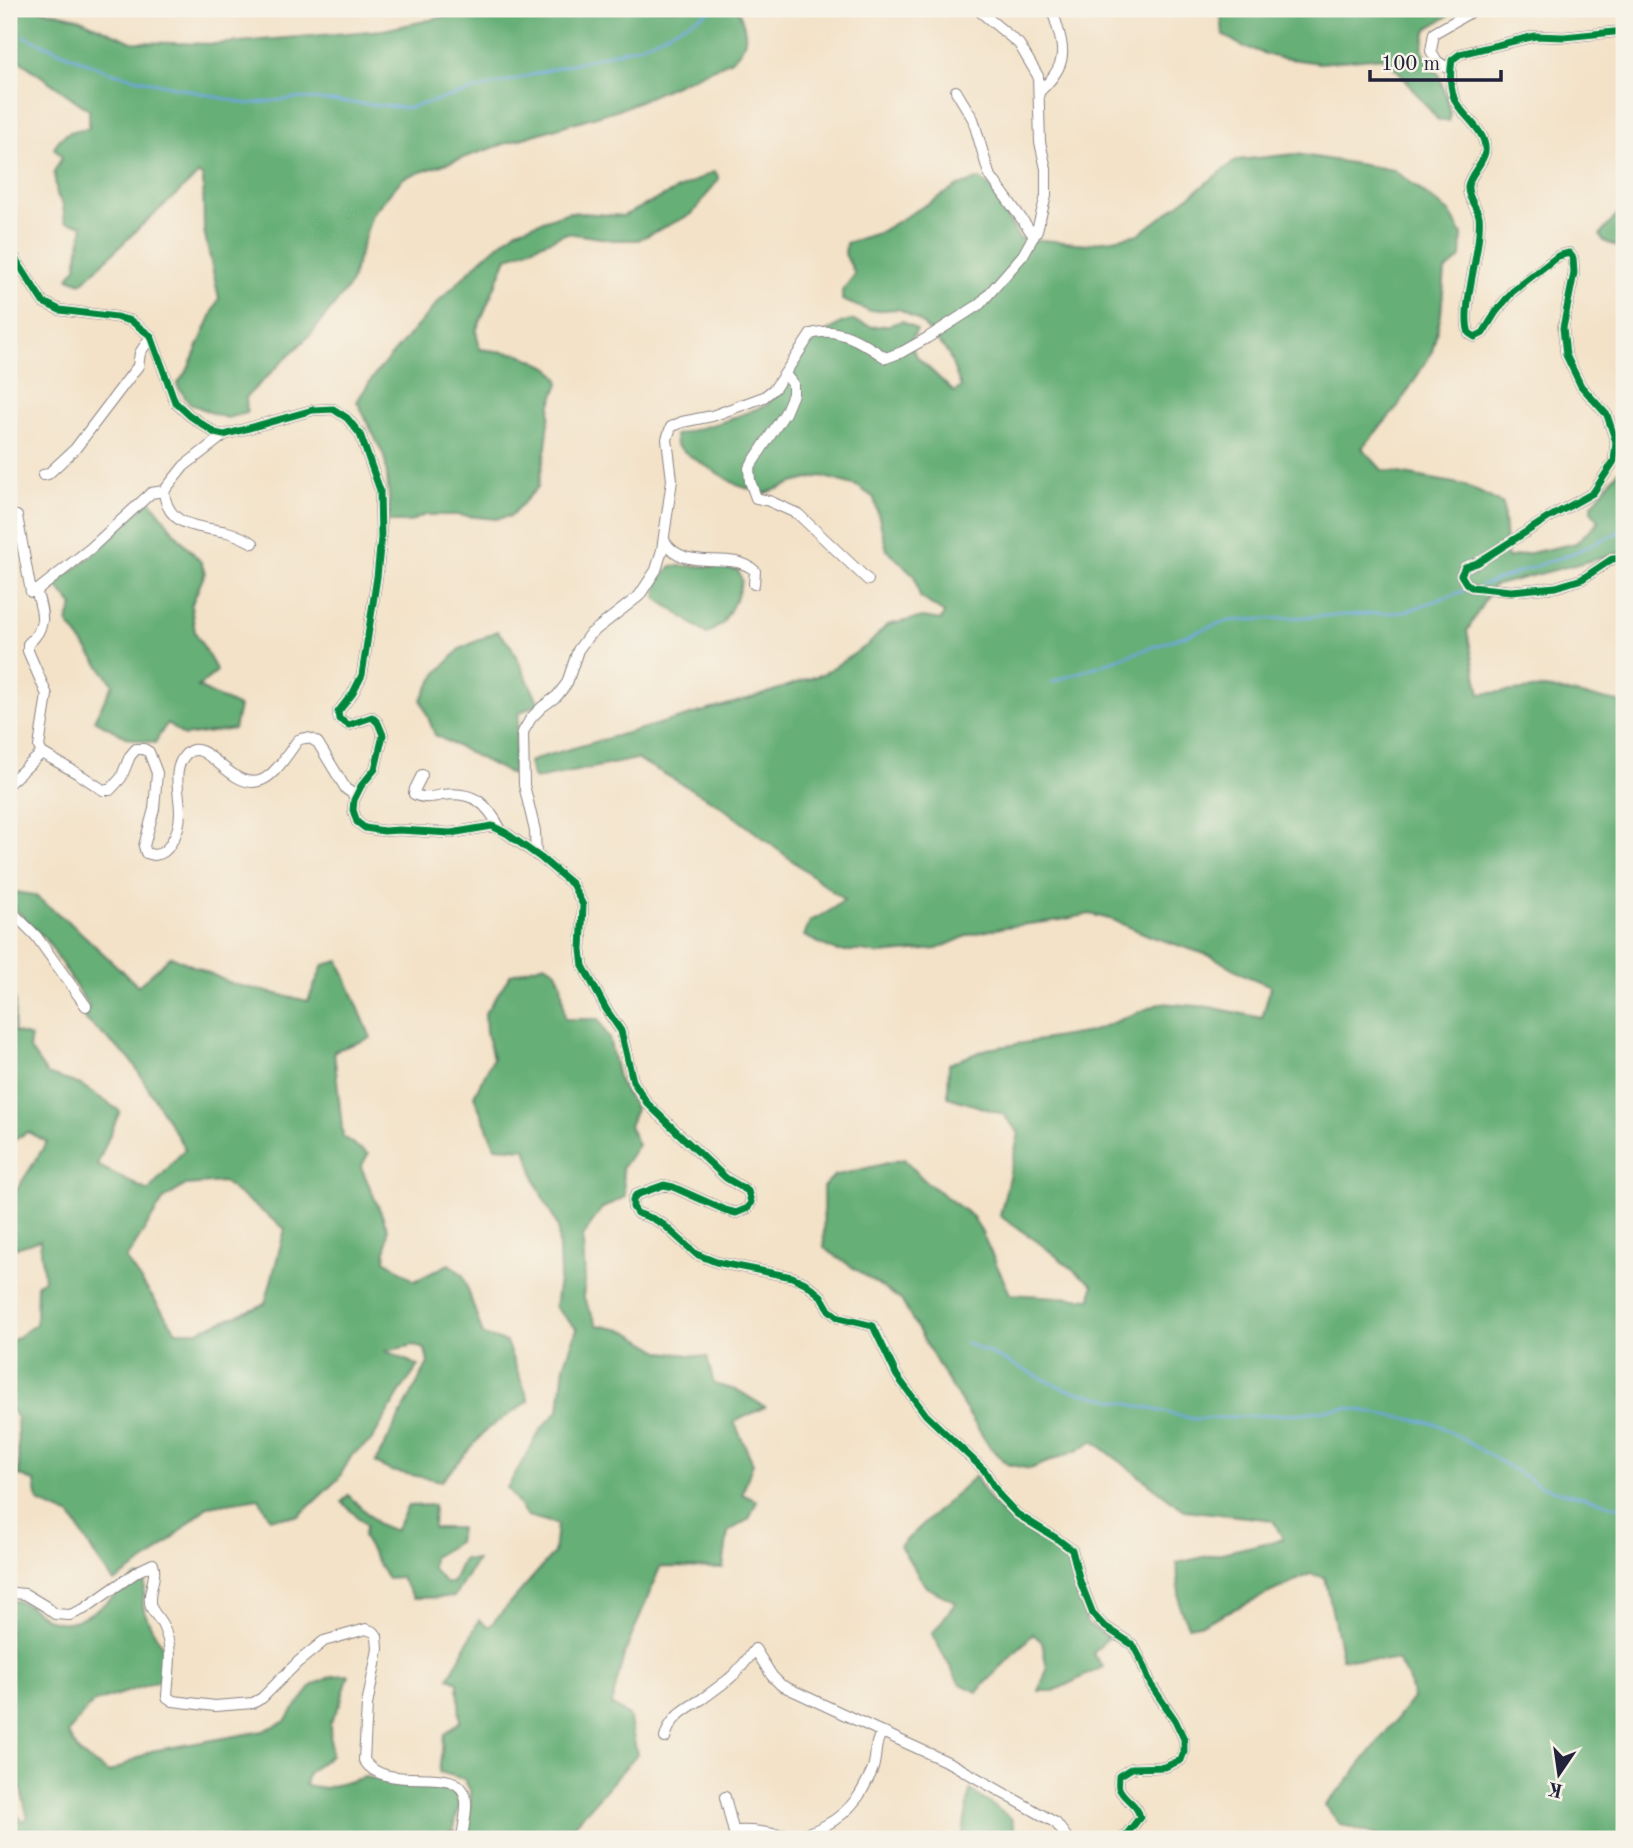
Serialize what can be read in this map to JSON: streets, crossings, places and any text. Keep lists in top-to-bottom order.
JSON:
{
  "scale_bar": "100 m",
  "north": "bottom"
}
